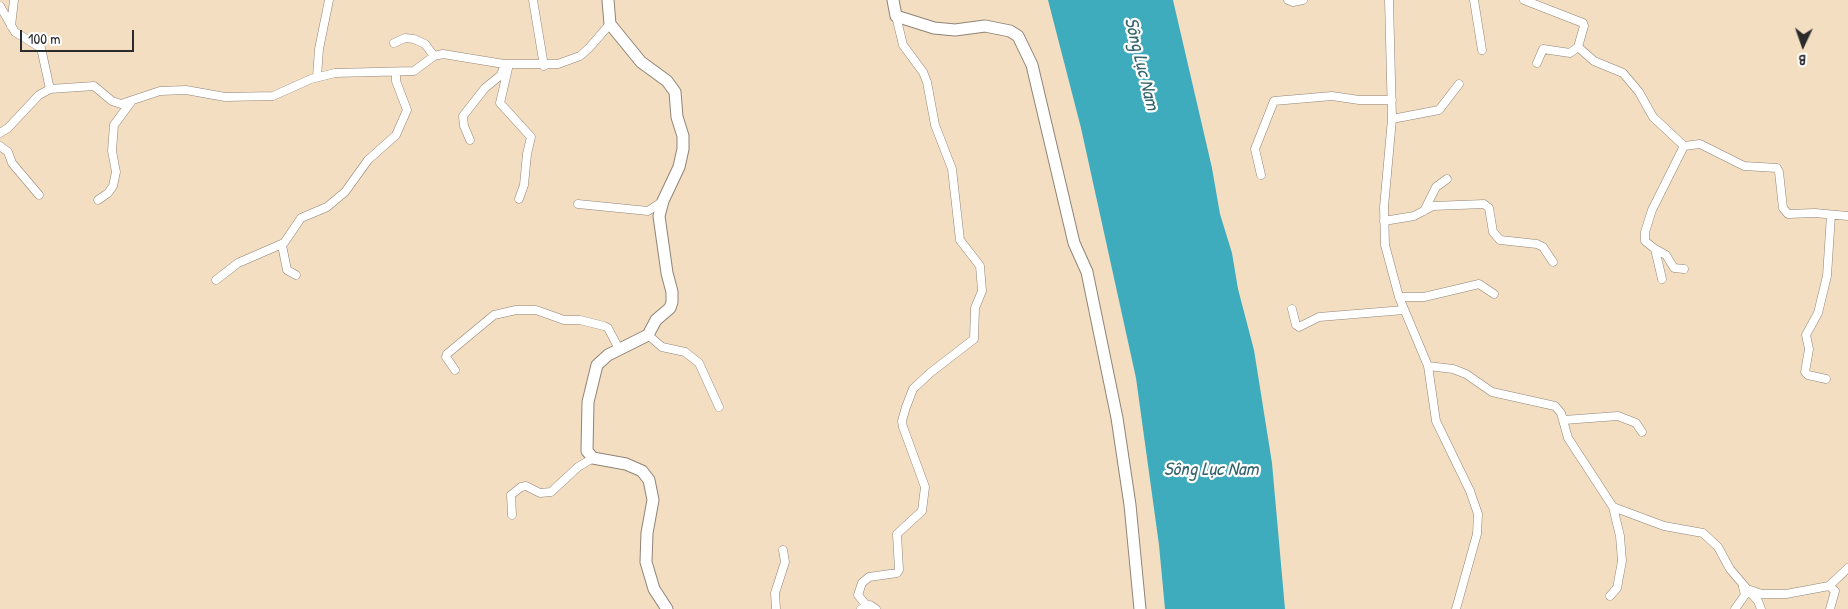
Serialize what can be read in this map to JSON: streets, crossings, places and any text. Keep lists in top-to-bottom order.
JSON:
{
  "water": ["Sông Lục Nam"],
  "scale_bar": "100 m",
  "north": "bottom"
}
